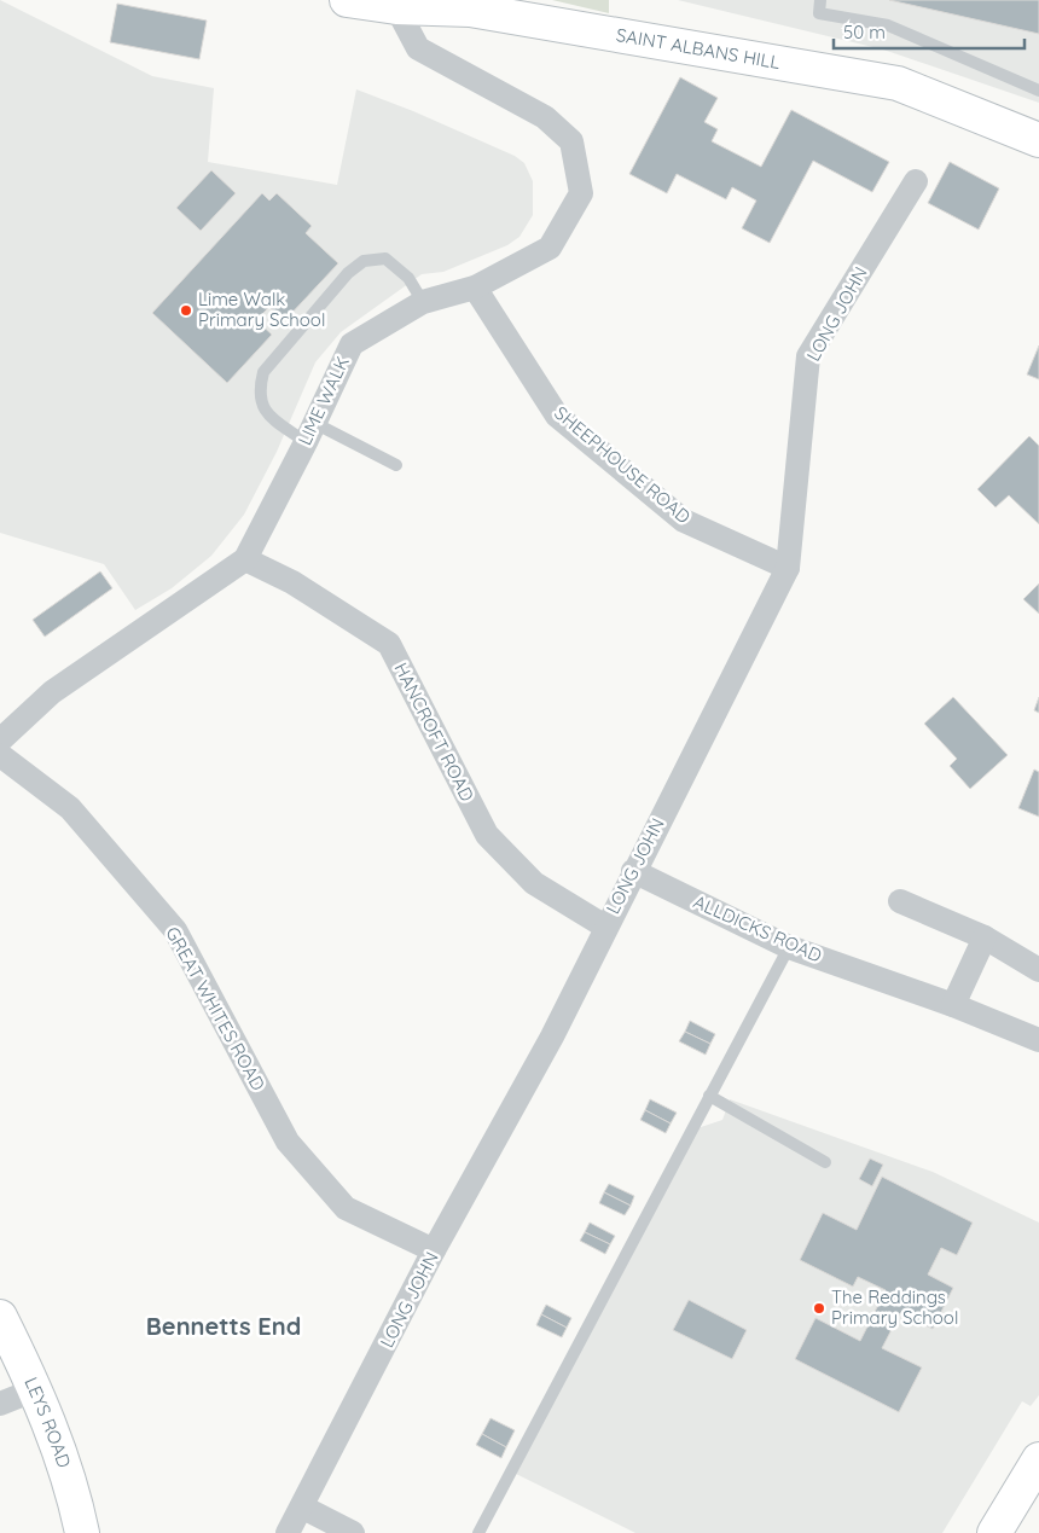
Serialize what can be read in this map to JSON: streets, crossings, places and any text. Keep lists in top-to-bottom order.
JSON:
{
  "streets": {
    "street": [
      "SAINT ALBANS HILL",
      "LONG JOHN",
      "LIME WALK",
      "SHEEPHOUSE ROAD",
      "HANCROFT ROAD",
      "ALLDICKS ROAD",
      "GREAT WHITES ROAD",
      "LEYS ROAD"
    ]
  },
  "crossings": [
    ["SAINT ALBANS HILL", "LIME WALK"],
    ["LONG JOHN", "SHEEPHOUSE ROAD"],
    ["LONG JOHN", "HANCROFT ROAD"],
    ["LONG JOHN", "ALLDICKS ROAD"],
    ["LONG JOHN", "GREAT WHITES ROAD"],
    ["LIME WALK", "SHEEPHOUSE ROAD"],
    ["LIME WALK", "HANCROFT ROAD"]
  ],
  "districts": ["Bennetts End"],
  "places": ["Lime Walk Primary School", "The Reddings Primary School"],
  "scale_bar": "50 m"
}
